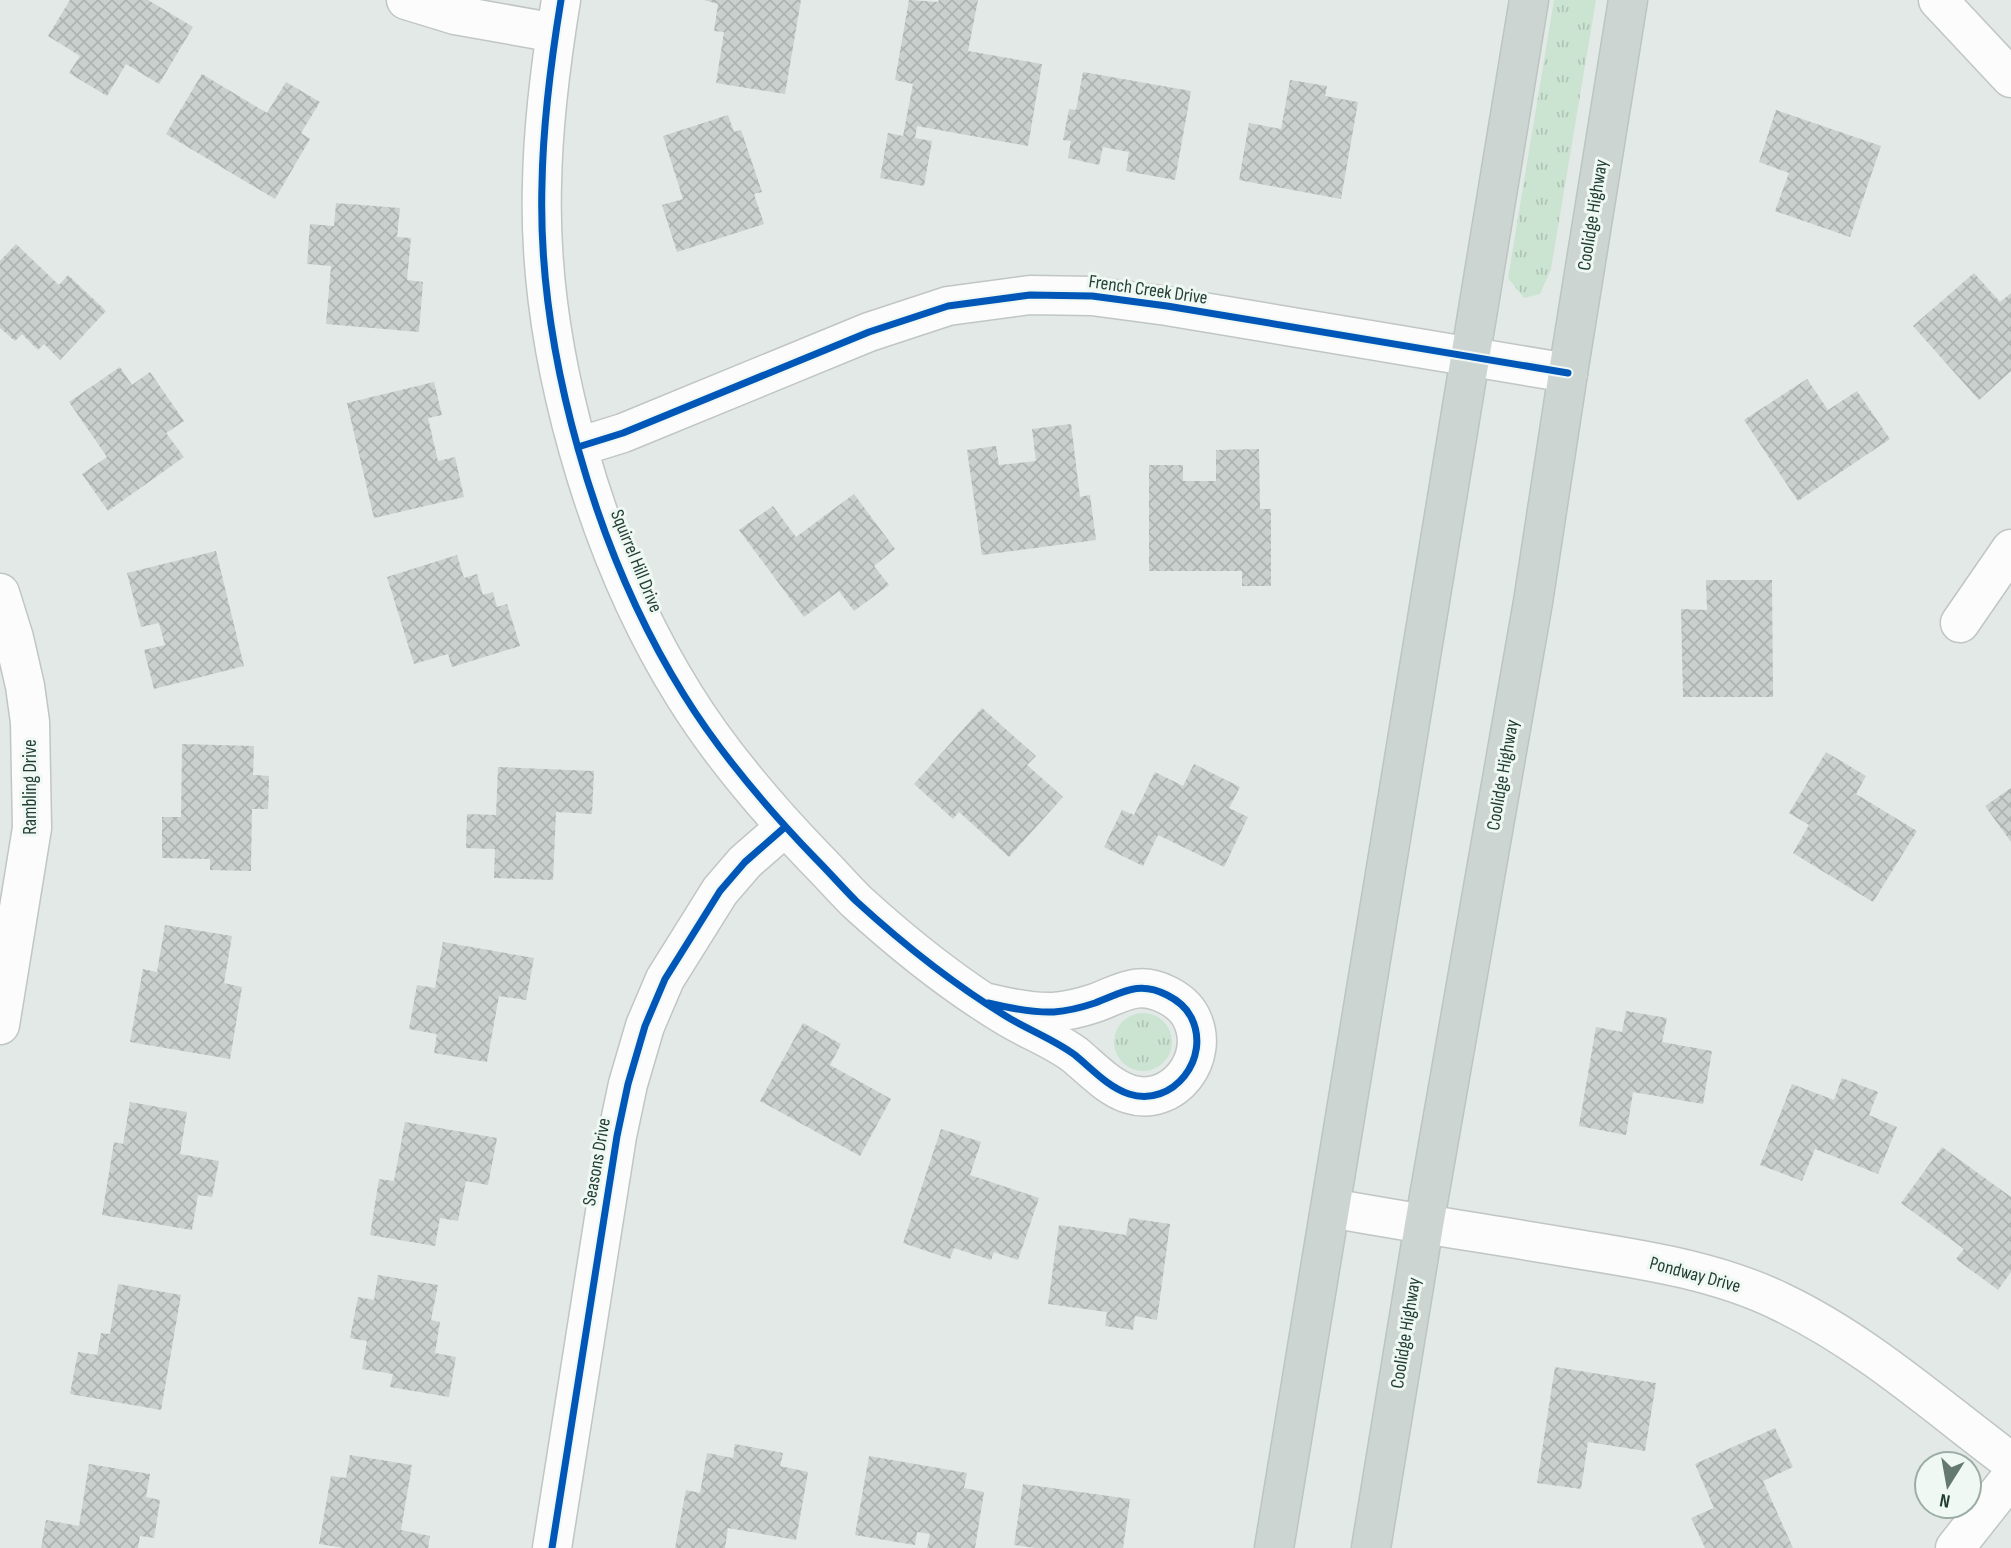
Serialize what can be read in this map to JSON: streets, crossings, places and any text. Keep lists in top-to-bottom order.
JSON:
{
  "streets": {
    "main road": ["Coolidge Highway"],
    "street": [
      "French Creek Drive",
      "Squirrel Hill Drive",
      "Rambling Drive",
      "Seasons Drive",
      "Pondway Drive"
    ]
  },
  "crossings": [
    ["Coolidge Highway", "French Creek Drive"],
    ["Coolidge Highway", "Pondway Drive"],
    ["French Creek Drive", "Squirrel Hill Drive"],
    ["Squirrel Hill Drive", "Seasons Drive"]
  ],
  "north": "bottom"
}
